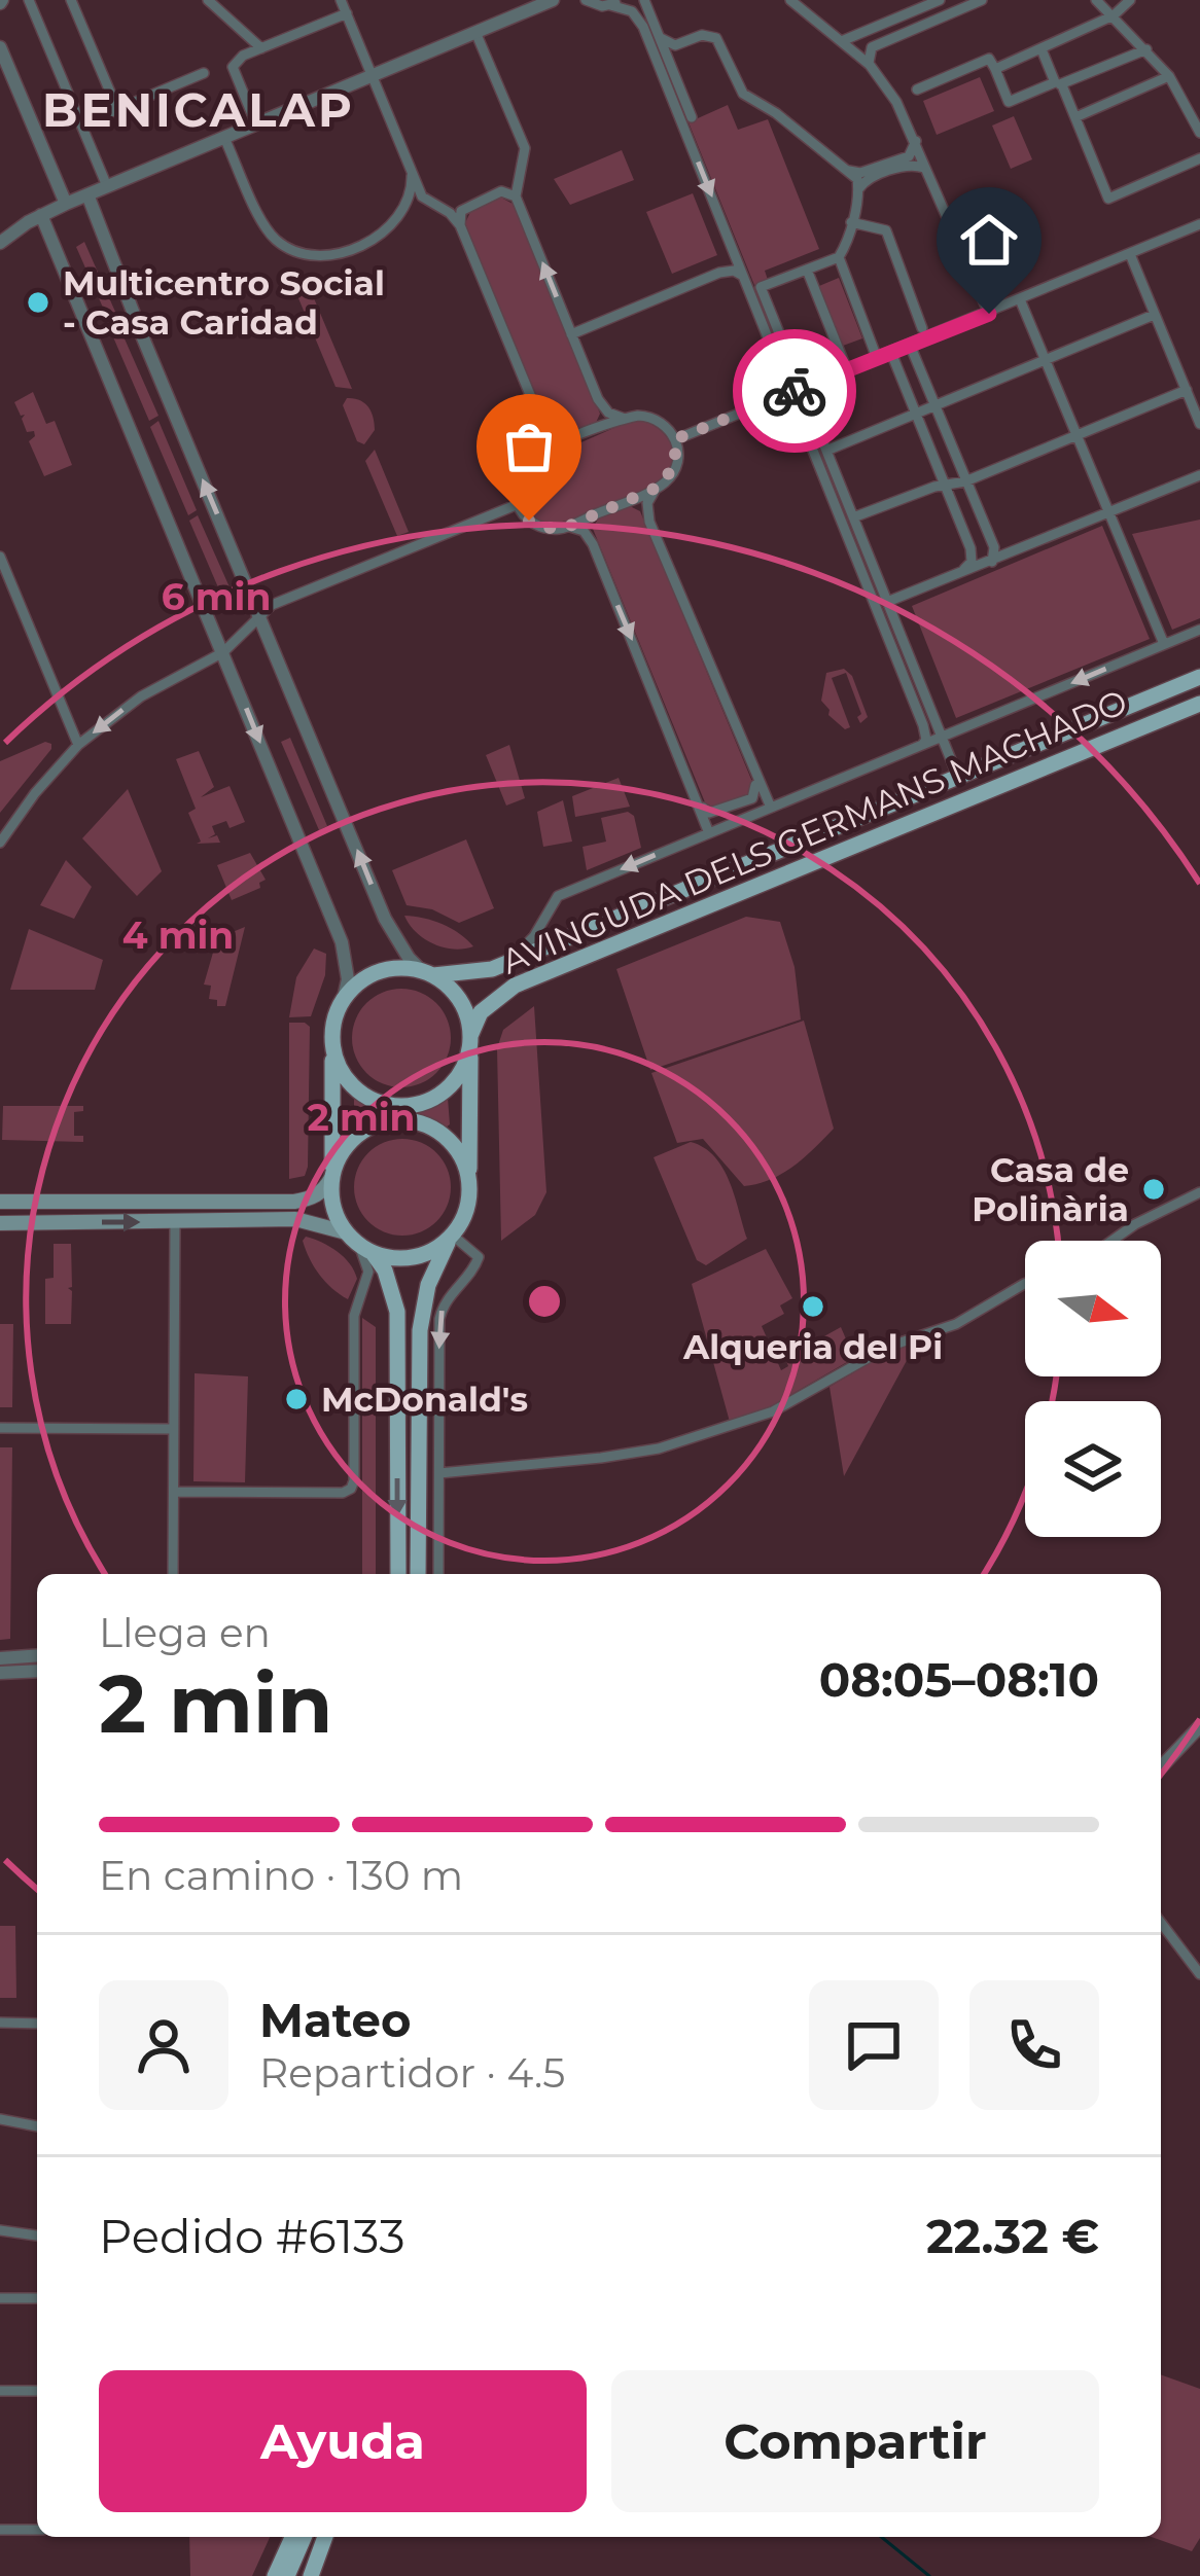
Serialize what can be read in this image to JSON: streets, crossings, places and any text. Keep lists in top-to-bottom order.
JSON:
{
  "streets": {
    "main road": ["AVINGUDA DELS GERMANS MACHADO"]
  },
  "districts": ["BENICALAP"],
  "places": [
    "Multicentro Social - Casa Caridad",
    "Casa de Polinària",
    "Alqueria del Pi",
    "McDonald's"
  ],
  "north": "right",
  "page": {
    "heading": ["2 min", "Llega en", "08:05–08:10"],
    "panel": [
      "Mateo",
      "Repartidor · 4.5",
      "Pedido #6133",
      "22.32 €"
    ],
    "bar": "En camino · 130 m",
    "buttons": ["Ayuda", "Compartir"]
  },
  "rings": ["6 min", "4 min", "2 min"]
}
